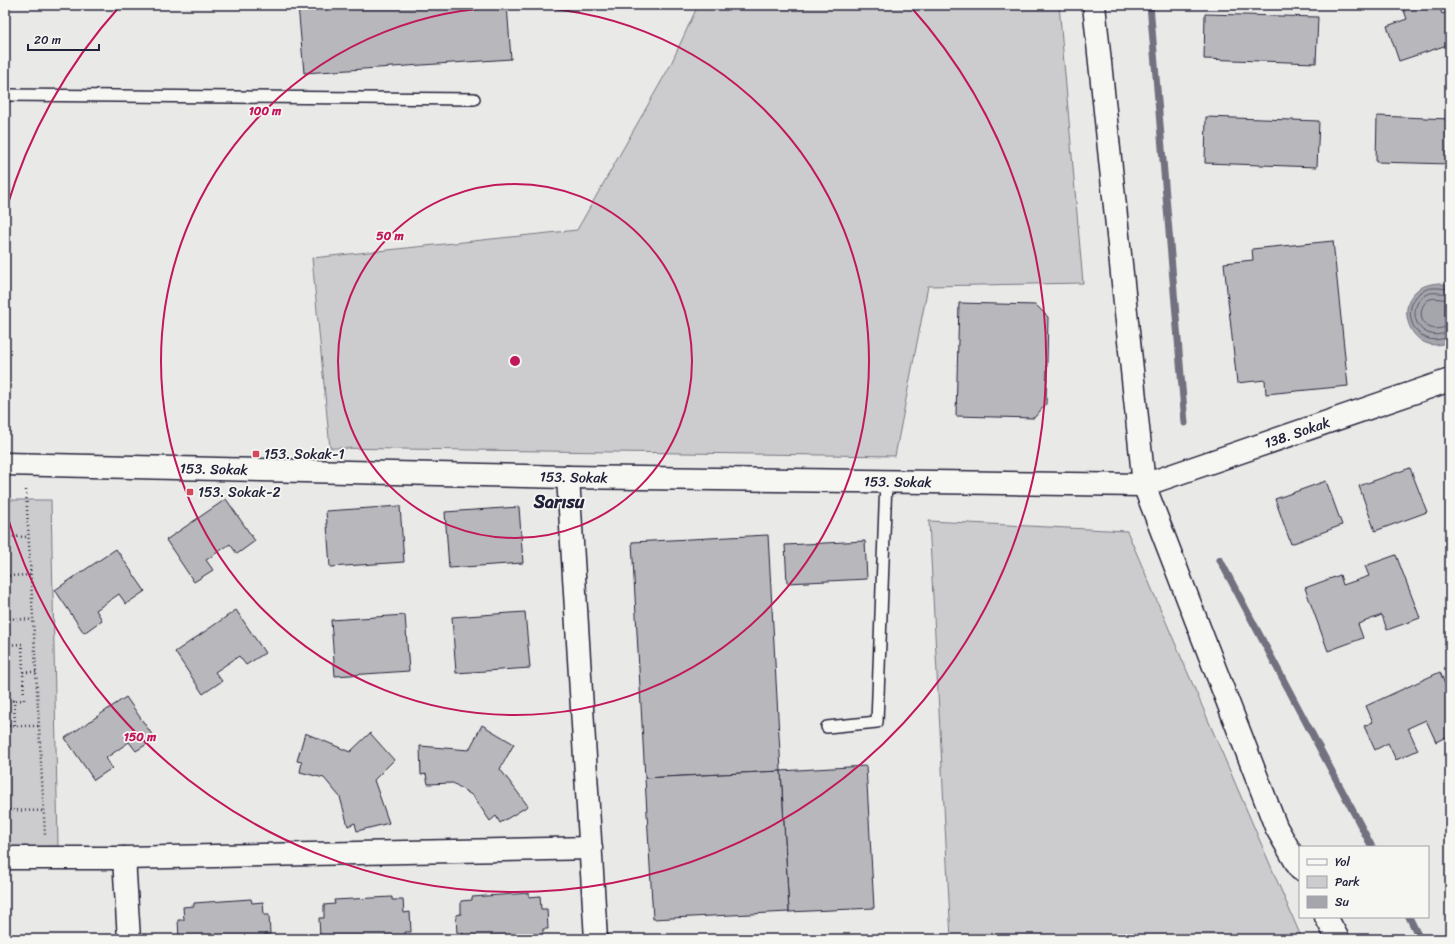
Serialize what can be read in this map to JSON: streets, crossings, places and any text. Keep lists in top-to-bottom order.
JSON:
{
  "streets": {
    "street": ["138. Sokak", "153. Sokak"]
  },
  "crossings": [
    ["138. Sokak", "153. Sokak"]
  ],
  "districts": ["Sarısu"],
  "places": {
    "transit": ["153. Sokak-1", "153. Sokak-2"]
  },
  "legend": ["Yol", "Park", "Su"],
  "scale_bar": "20 m",
  "rings": ["100 m", "50 m", "150 m"]
}
